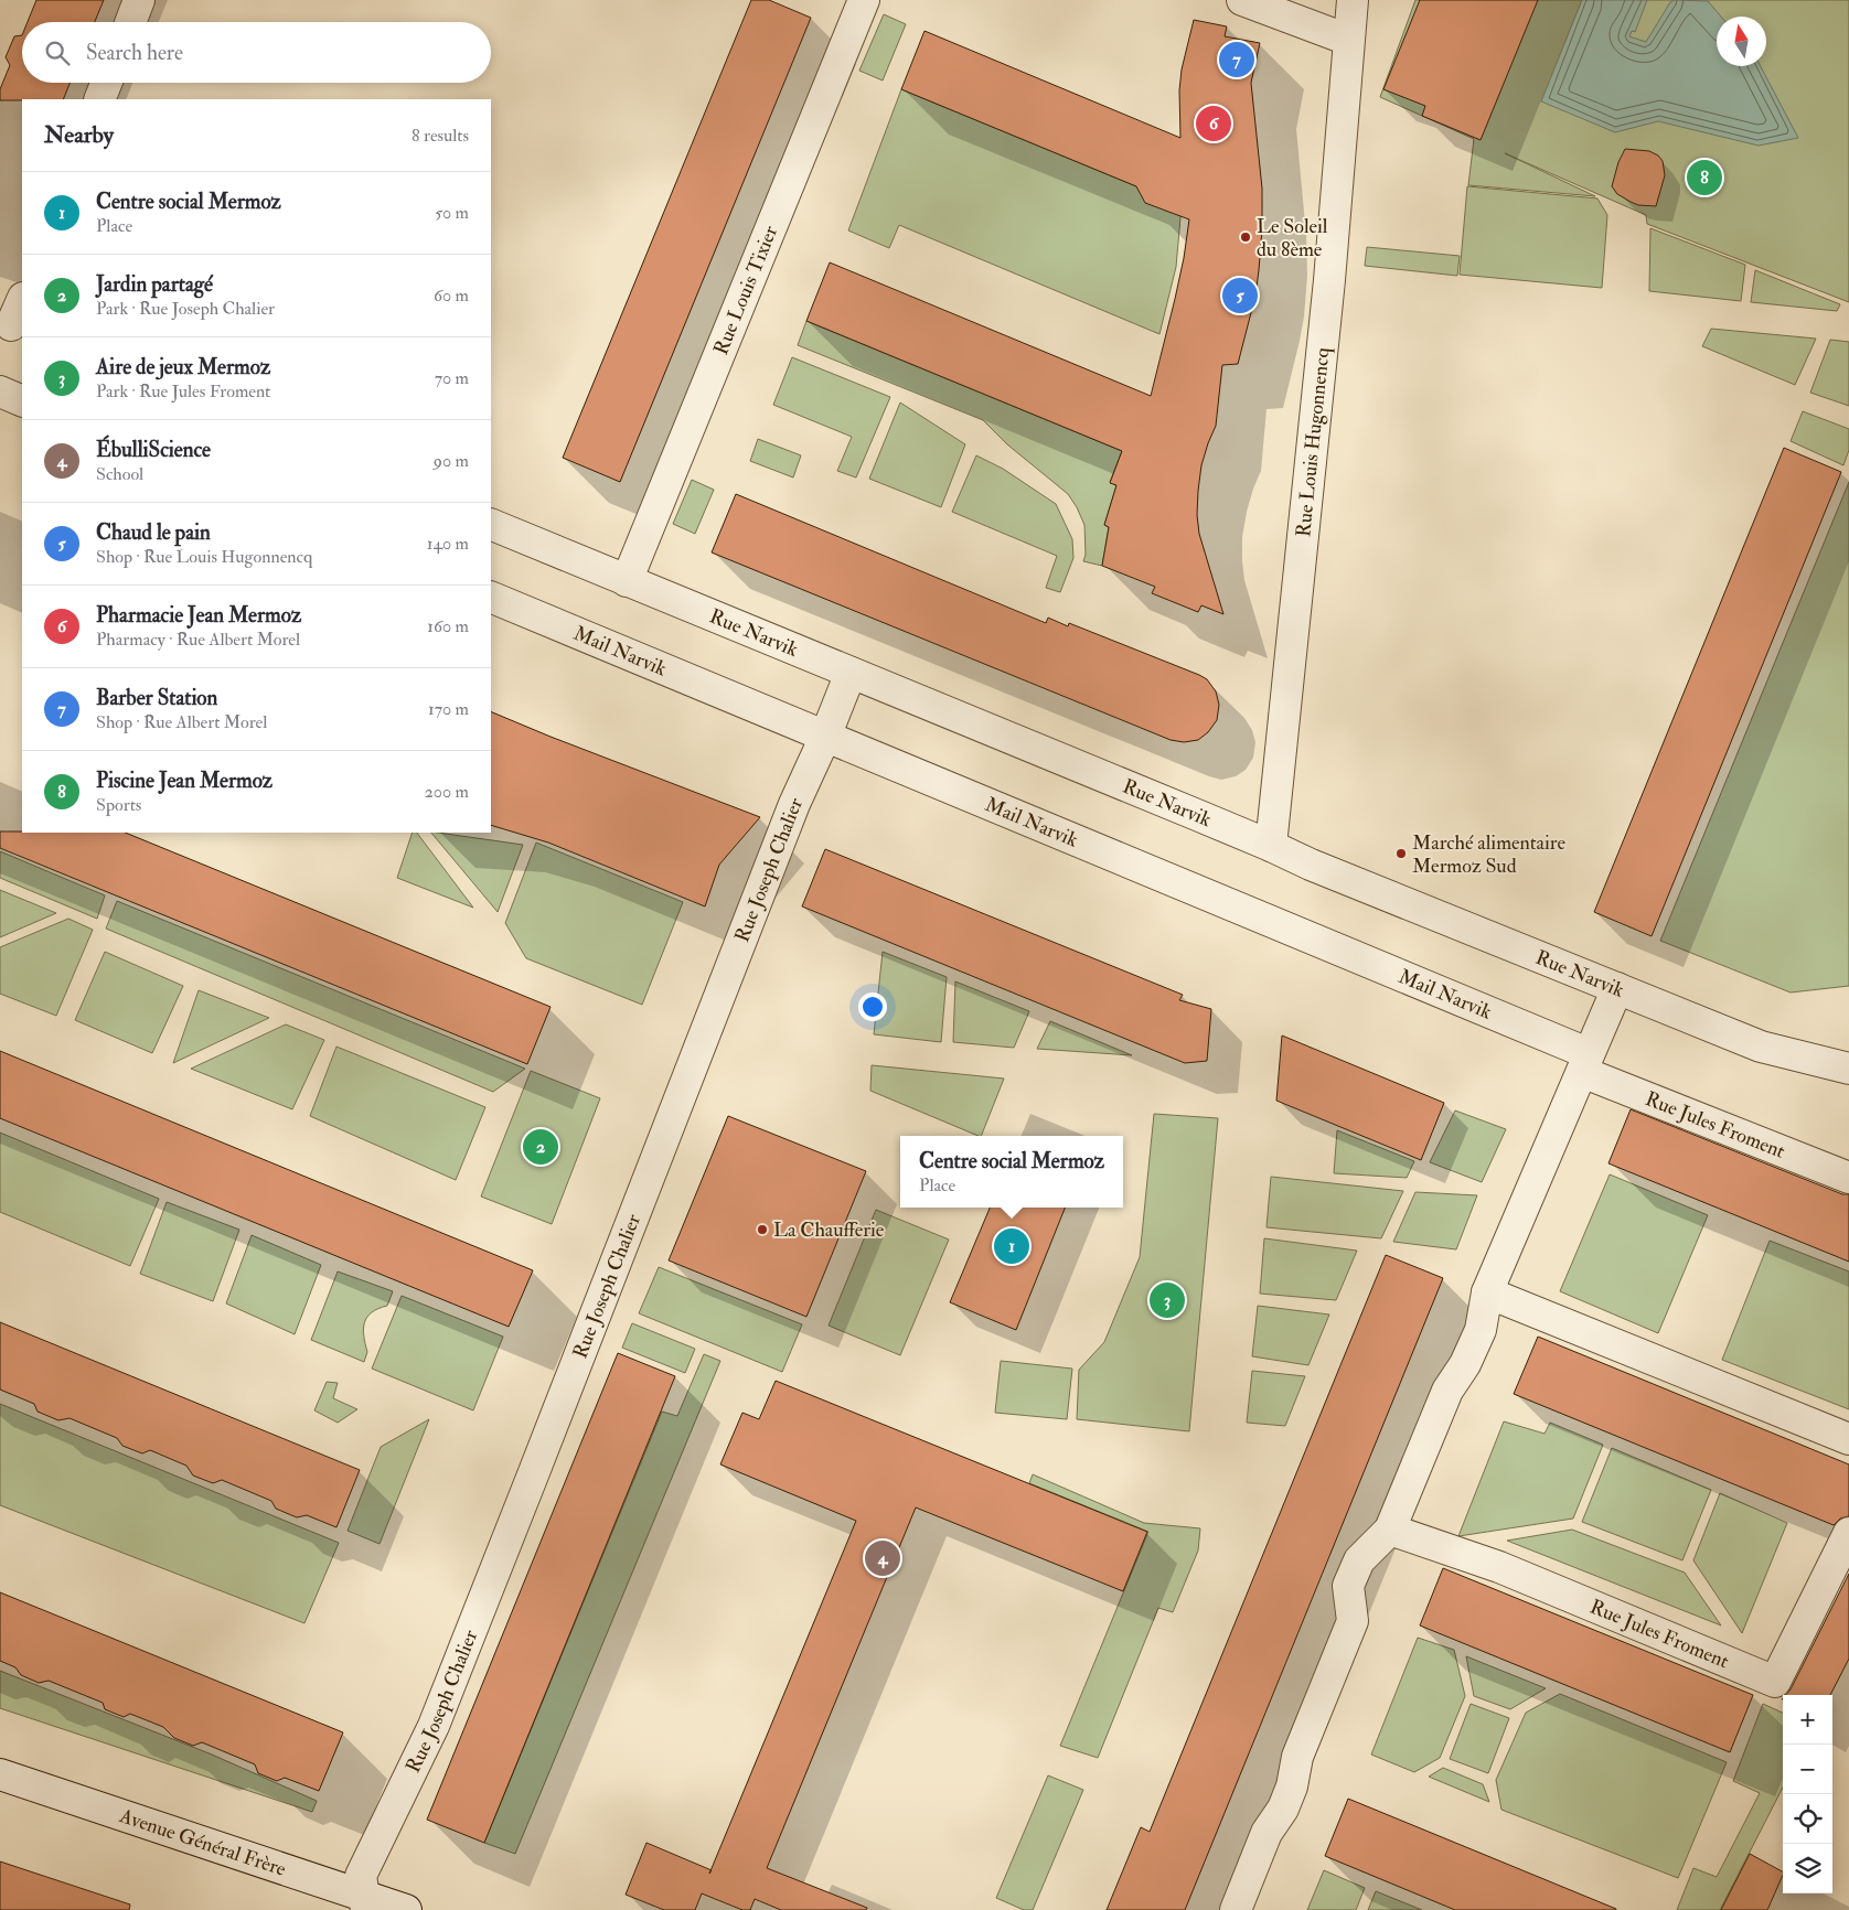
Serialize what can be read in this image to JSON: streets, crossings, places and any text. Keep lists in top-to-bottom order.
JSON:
{
  "streets": {
    "street": [
      "Rue Louis Tixier",
      "Rue Louis Hugonnencq",
      "Rue Narvik",
      "Mail Narvik",
      "Rue Joseph Chalier",
      "Rue Jules Froment",
      "Avenue Général Frère"
    ]
  },
  "crossings": [
    ["Rue Louis Tixier", "Rue Narvik"],
    ["Rue Louis Hugonnencq", "Rue Narvik"],
    ["Rue Narvik", "Rue Joseph Chalier"],
    ["Mail Narvik", "Rue Joseph Chalier"],
    ["Mail Narvik", "Rue Jules Froment"],
    ["Rue Joseph Chalier", "Avenue Général Frère"]
  ],
  "places": ["Le Soleil du 8ème", "Marché alimentaire Mermoz Sud", "La Chaufferie"],
  "north": "top",
  "page": {
    "search": "Search here",
    "pins": [
      "7",
      "6",
      "8",
      "5",
      "2",
      "1",
      "3",
      "4"
    ],
    "heading": ["Nearby", "8 results"],
    "list": [
      {
        "mark": "1",
        "name": "Centre social Mermoz",
        "note": "Place",
        "value": "50 m"
      },
      {
        "mark": "2",
        "name": "Jardin partagé",
        "note": "Park · Rue Joseph Chalier",
        "value": "60 m"
      },
      {
        "mark": "3",
        "name": "Aire de jeux Mermoz",
        "note": "Park · Rue Jules Froment",
        "value": "70 m"
      },
      {
        "mark": "4",
        "name": "ÉbulliScience",
        "note": "School",
        "value": "90 m"
      },
      {
        "mark": "5",
        "name": "Chaud le pain",
        "note": "Shop · Rue Louis Hugonnencq",
        "value": "140 m"
      },
      {
        "mark": "6",
        "name": "Pharmacie Jean Mermoz",
        "note": "Pharmacy · Rue Albert Morel",
        "value": "160 m"
      },
      {
        "mark": "7",
        "name": "Barber Station",
        "note": "Shop · Rue Albert Morel",
        "value": "170 m"
      },
      {
        "mark": "8",
        "name": "Piscine Jean Mermoz",
        "note": "Sports",
        "value": "200 m"
      }
    ],
    "popup": ["Centre social Mermoz", "Place"],
    "map_buttons": ["+", "−"]
  }
}
